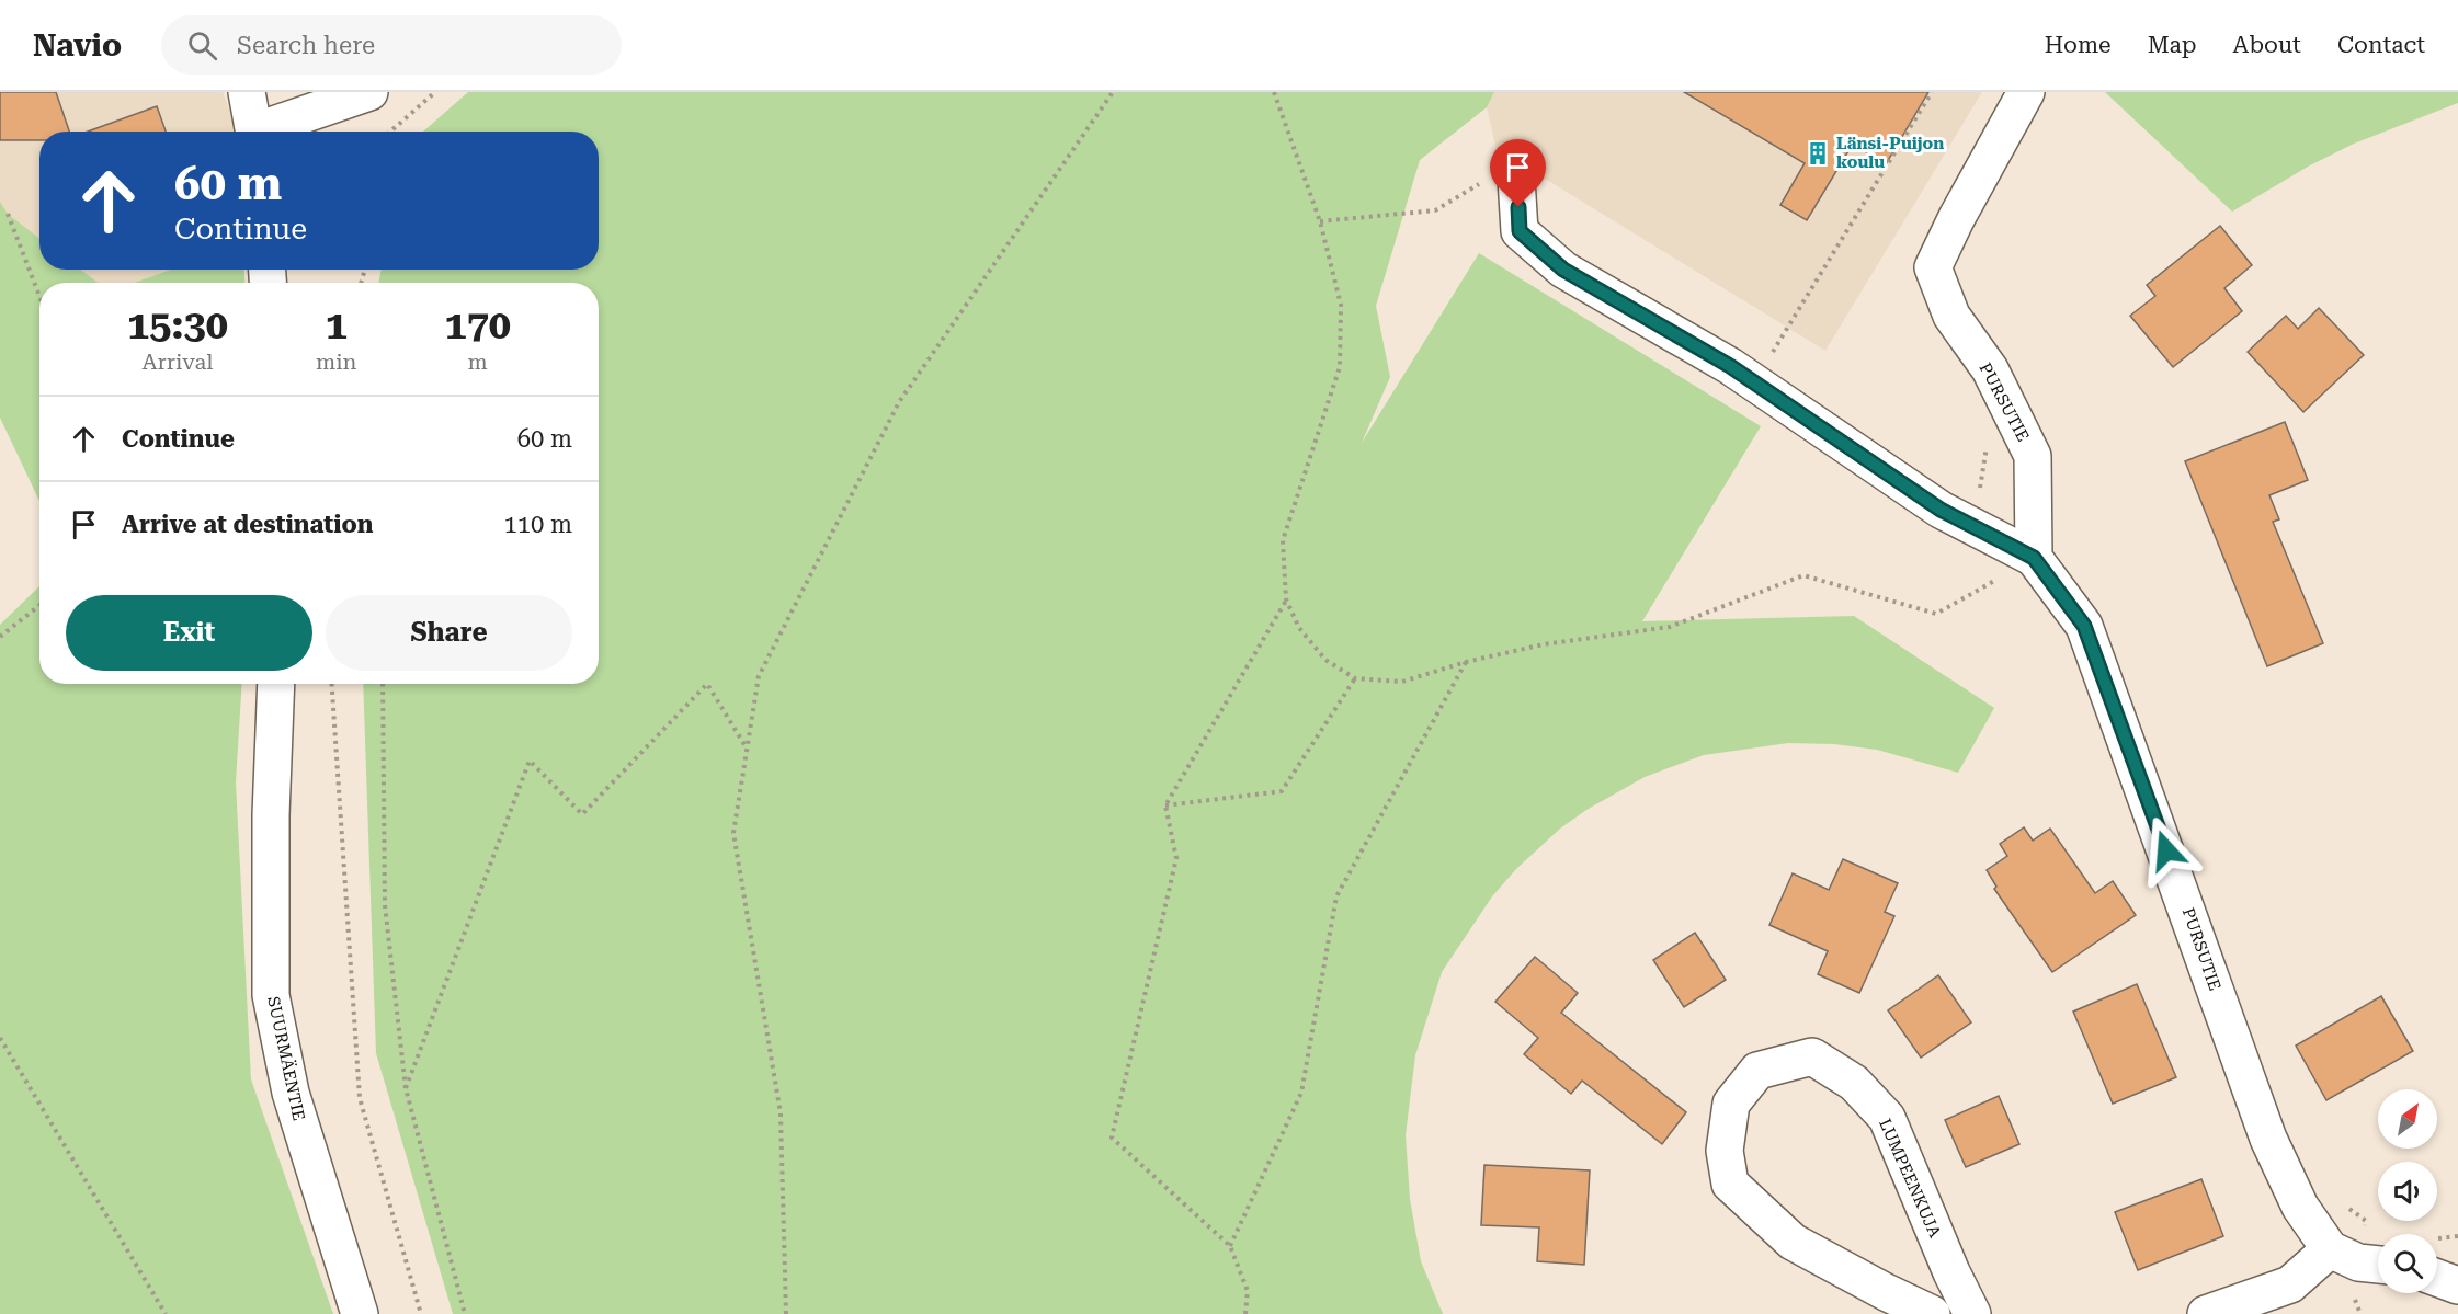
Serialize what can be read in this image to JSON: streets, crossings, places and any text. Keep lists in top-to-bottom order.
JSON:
{
  "streets": {
    "street": ["PURSUTIE", "SUURMÄENTIE", "LUMPEENKUJA"]
  },
  "places": {
    "building": ["Länsi-Puijon koulu"]
  },
  "north": "top right",
  "page": {
    "header": "Navio",
    "search": "Search here",
    "nav": [
      "Home",
      "Map",
      "About",
      "Contact"
    ],
    "turn": ["60 m", "Continue"],
    "eta": [
      "15:30",
      "Arrival",
      "1",
      "min",
      "170",
      "m"
    ],
    "list": [
      {
        "name": "Continue",
        "value": "60 m"
      },
      {
        "name": "Arrive at destination",
        "value": "110 m"
      }
    ],
    "buttons": ["Exit", "Share"]
  }
}
